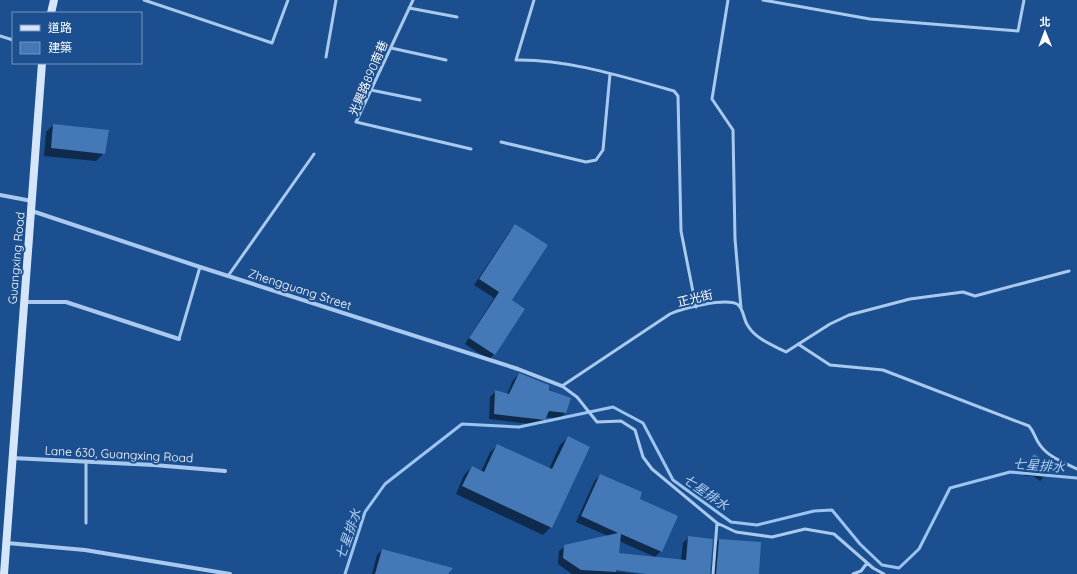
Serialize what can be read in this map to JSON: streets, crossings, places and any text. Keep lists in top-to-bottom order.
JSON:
{
  "streets": {
    "main road": ["Guangxing Road"],
    "street": ["Zhengguang Street", "Lane 630, Guangxing Road"],
    "lane": ["光興路890南巷", "正光街"]
  },
  "crossings": [
    ["Guangxing Road", "Zhengguang Street"],
    ["Guangxing Road", "Lane 630, Guangxing Road"],
    ["Zhengguang Street", "正光街"]
  ],
  "water": ["七星排水"],
  "legend": ["道路", "建築"],
  "north": "top"
}
